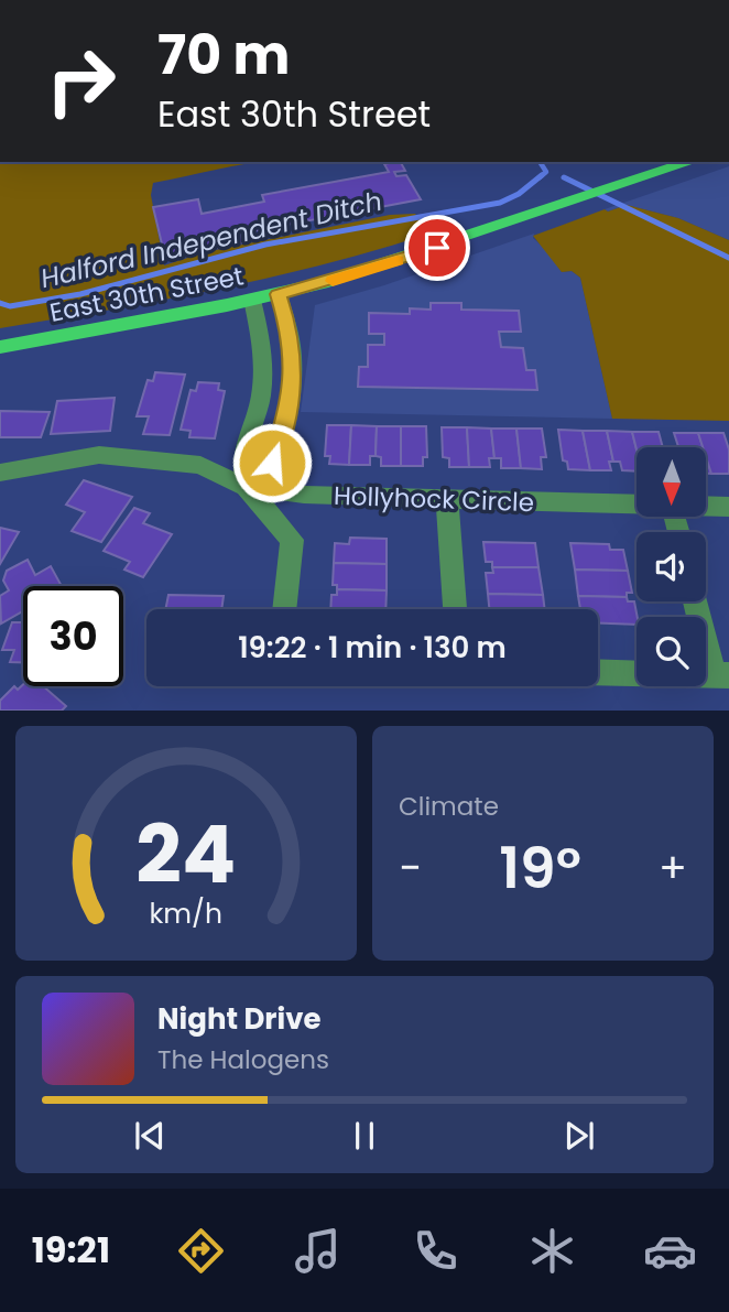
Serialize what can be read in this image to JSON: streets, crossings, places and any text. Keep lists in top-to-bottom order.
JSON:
{
  "streets": {
    "main road": ["East 30th Street"],
    "street": ["Hollyhock Circle"]
  },
  "water": ["Halford Independent Ditch"],
  "north": "bottom",
  "page": {
    "turn": ["70 m", "East 30th Street"],
    "limit": "30",
    "trip": "19:22 · 1 min · 130 m",
    "tile": "Climate",
    "heat": ["−", "19°", "+"],
    "song": ["Night Drive", "The Halogens"],
    "tabs": "19:21",
    "gauge": ["24", "km/h"]
  }
}
